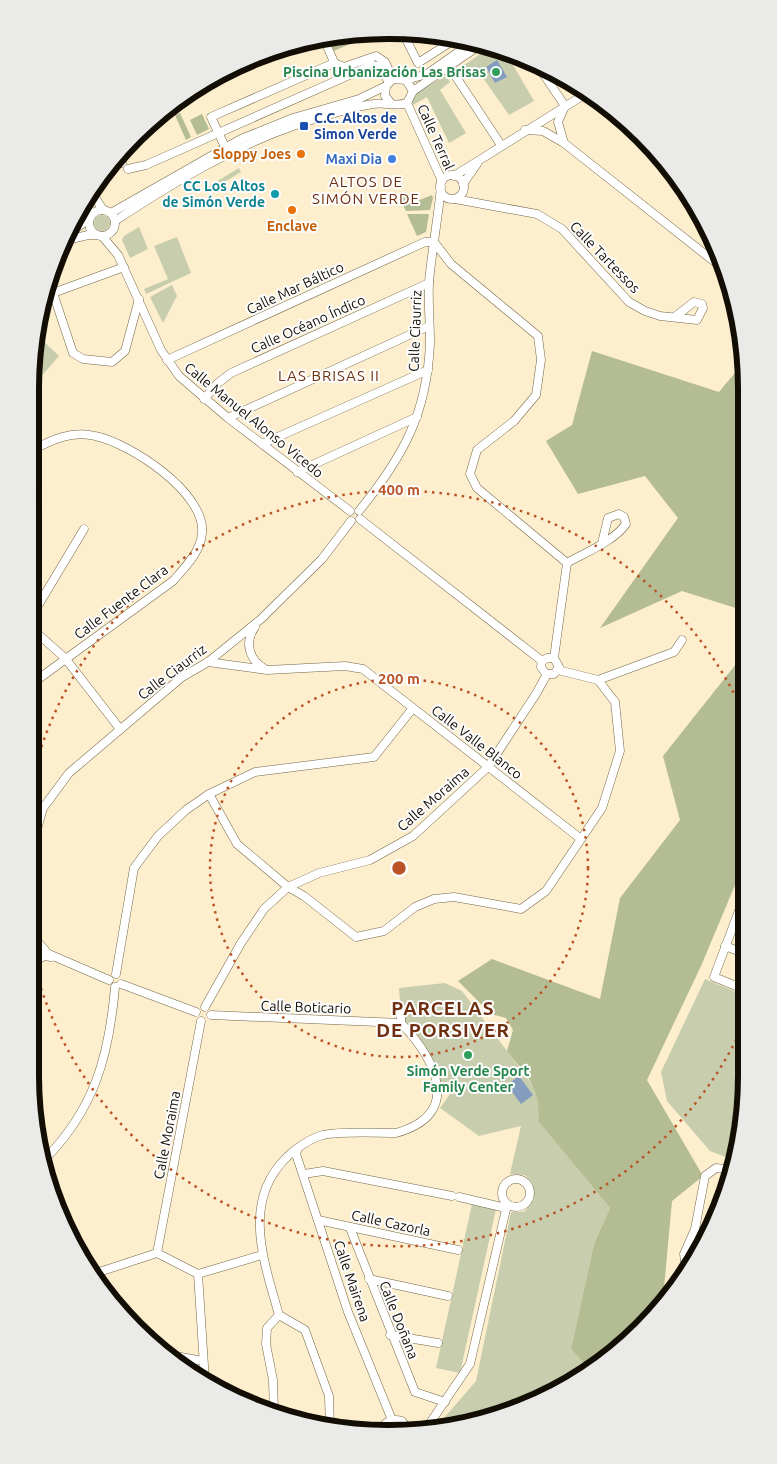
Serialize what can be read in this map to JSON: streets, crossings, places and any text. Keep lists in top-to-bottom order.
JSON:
{
  "streets": {
    "street": [
      "Calle Terral",
      "Calle Tartessos",
      "Calle Mar Báltico",
      "Calle Océano Índico",
      "Calle Ciaurriz",
      "Calle Manuel Alonso Vicedo",
      "Calle Fuente Clara",
      "Calle Valle Blanco",
      "Calle Moraima",
      "Calle Boticario",
      "Calle Cazorla",
      "Calle Mairena",
      "Calle Doñana"
    ]
  },
  "crossings": [
    ["Calle Terral", "Calle Tartessos"],
    ["Calle Terral", "Calle Ciaurriz"],
    ["Calle Tartessos", "Calle Ciaurriz"],
    ["Calle Mar Báltico", "Calle Ciaurriz"],
    ["Calle Mar Báltico", "Calle Manuel Alonso Vicedo"],
    ["Calle Océano Índico", "Calle Ciaurriz"],
    ["Calle Océano Índico", "Calle Manuel Alonso Vicedo"],
    ["Calle Ciaurriz", "Calle Manuel Alonso Vicedo"],
    ["Calle Ciaurriz", "Calle Valle Blanco"],
    ["Calle Valle Blanco", "Calle Moraima"],
    ["Calle Moraima", "Calle Boticario"],
    ["Calle Cazorla", "Calle Mairena"],
    ["Calle Cazorla", "Calle Doñana"]
  ],
  "districts": ["ALTOS DE SIMÓN VERDE", "LAS BRISAS II", "PARCELAS DE PORSIVER"],
  "places": {
    "other": [
      "Piscina Urbanización Las Brisas",
      "Sloppy Joes",
      "Maxi Dia",
      "CC Los Altos de Simón Verde",
      "Enclave",
      "Simón Verde Sport Family Center"
    ],
    "transit": ["C.C. Altos de Simon Verde"]
  },
  "rings": ["400 m", "200 m"]
}
